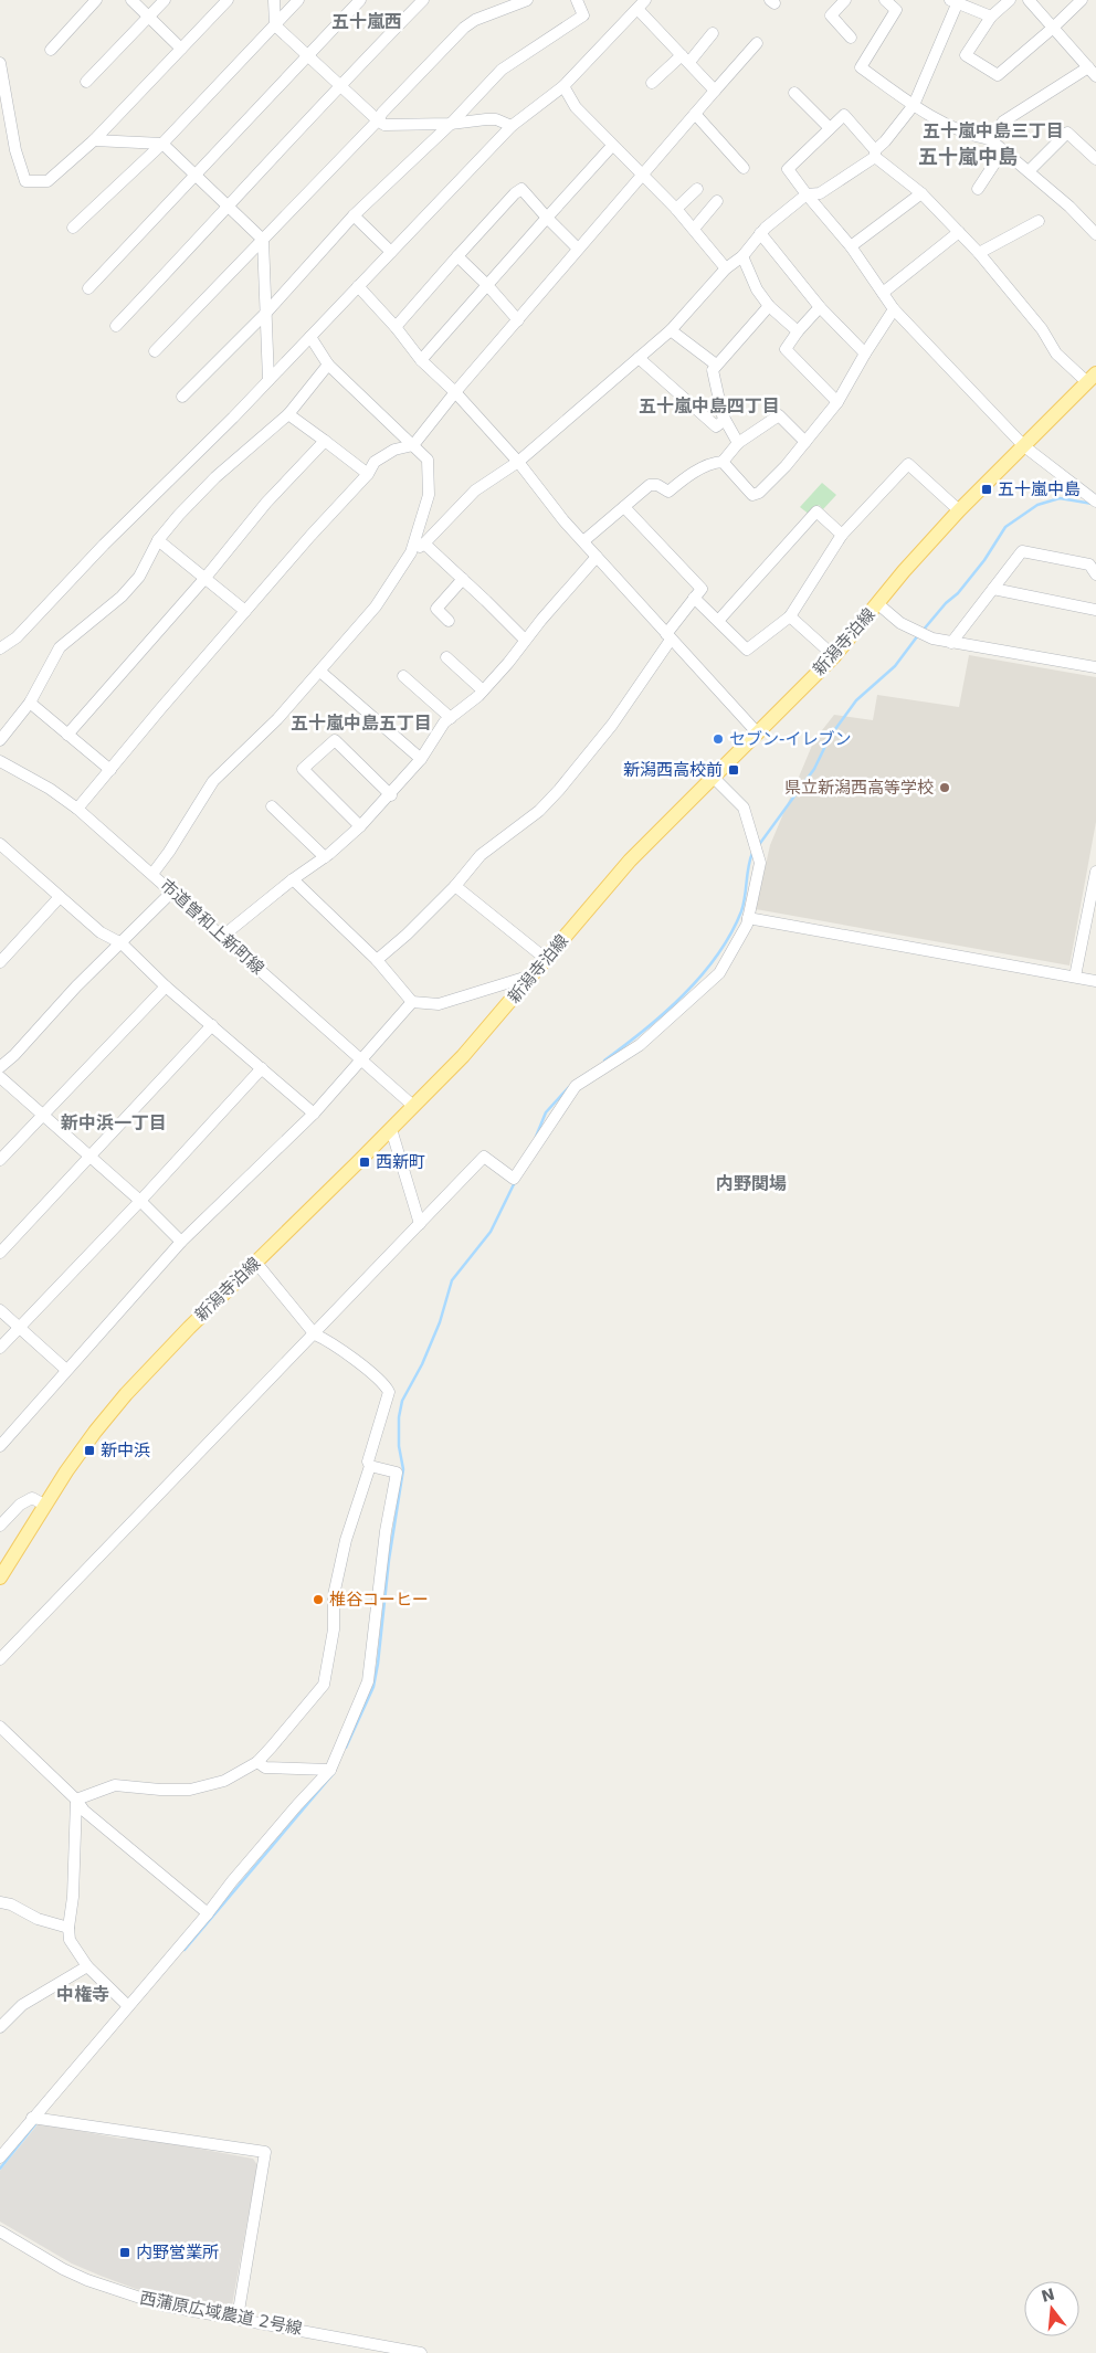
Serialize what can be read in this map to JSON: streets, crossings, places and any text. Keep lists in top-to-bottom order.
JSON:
{
  "streets": {
    "main road": ["新潟寺泊線"],
    "street": ["市道曽和上新町線", "西蒲原広域農道 2号線"]
  },
  "crossings": [
    ["新潟寺泊線", "市道曽和上新町線"]
  ],
  "districts": [
    "五十嵐西",
    "五十嵐中島三丁目",
    "五十嵐中島",
    "五十嵐中島四丁目",
    "五十嵐中島五丁目",
    "新中浜一丁目",
    "内野関場",
    "中権寺"
  ],
  "places": {
    "transit": [
      "五十嵐中島",
      "新潟西高校前",
      "西新町",
      "新中浜",
      "内野営業所"
    ],
    "other": ["セブン-イレブン", "県立新潟西高等学校", "椎谷コーヒー"]
  },
  "north": "top"
}
